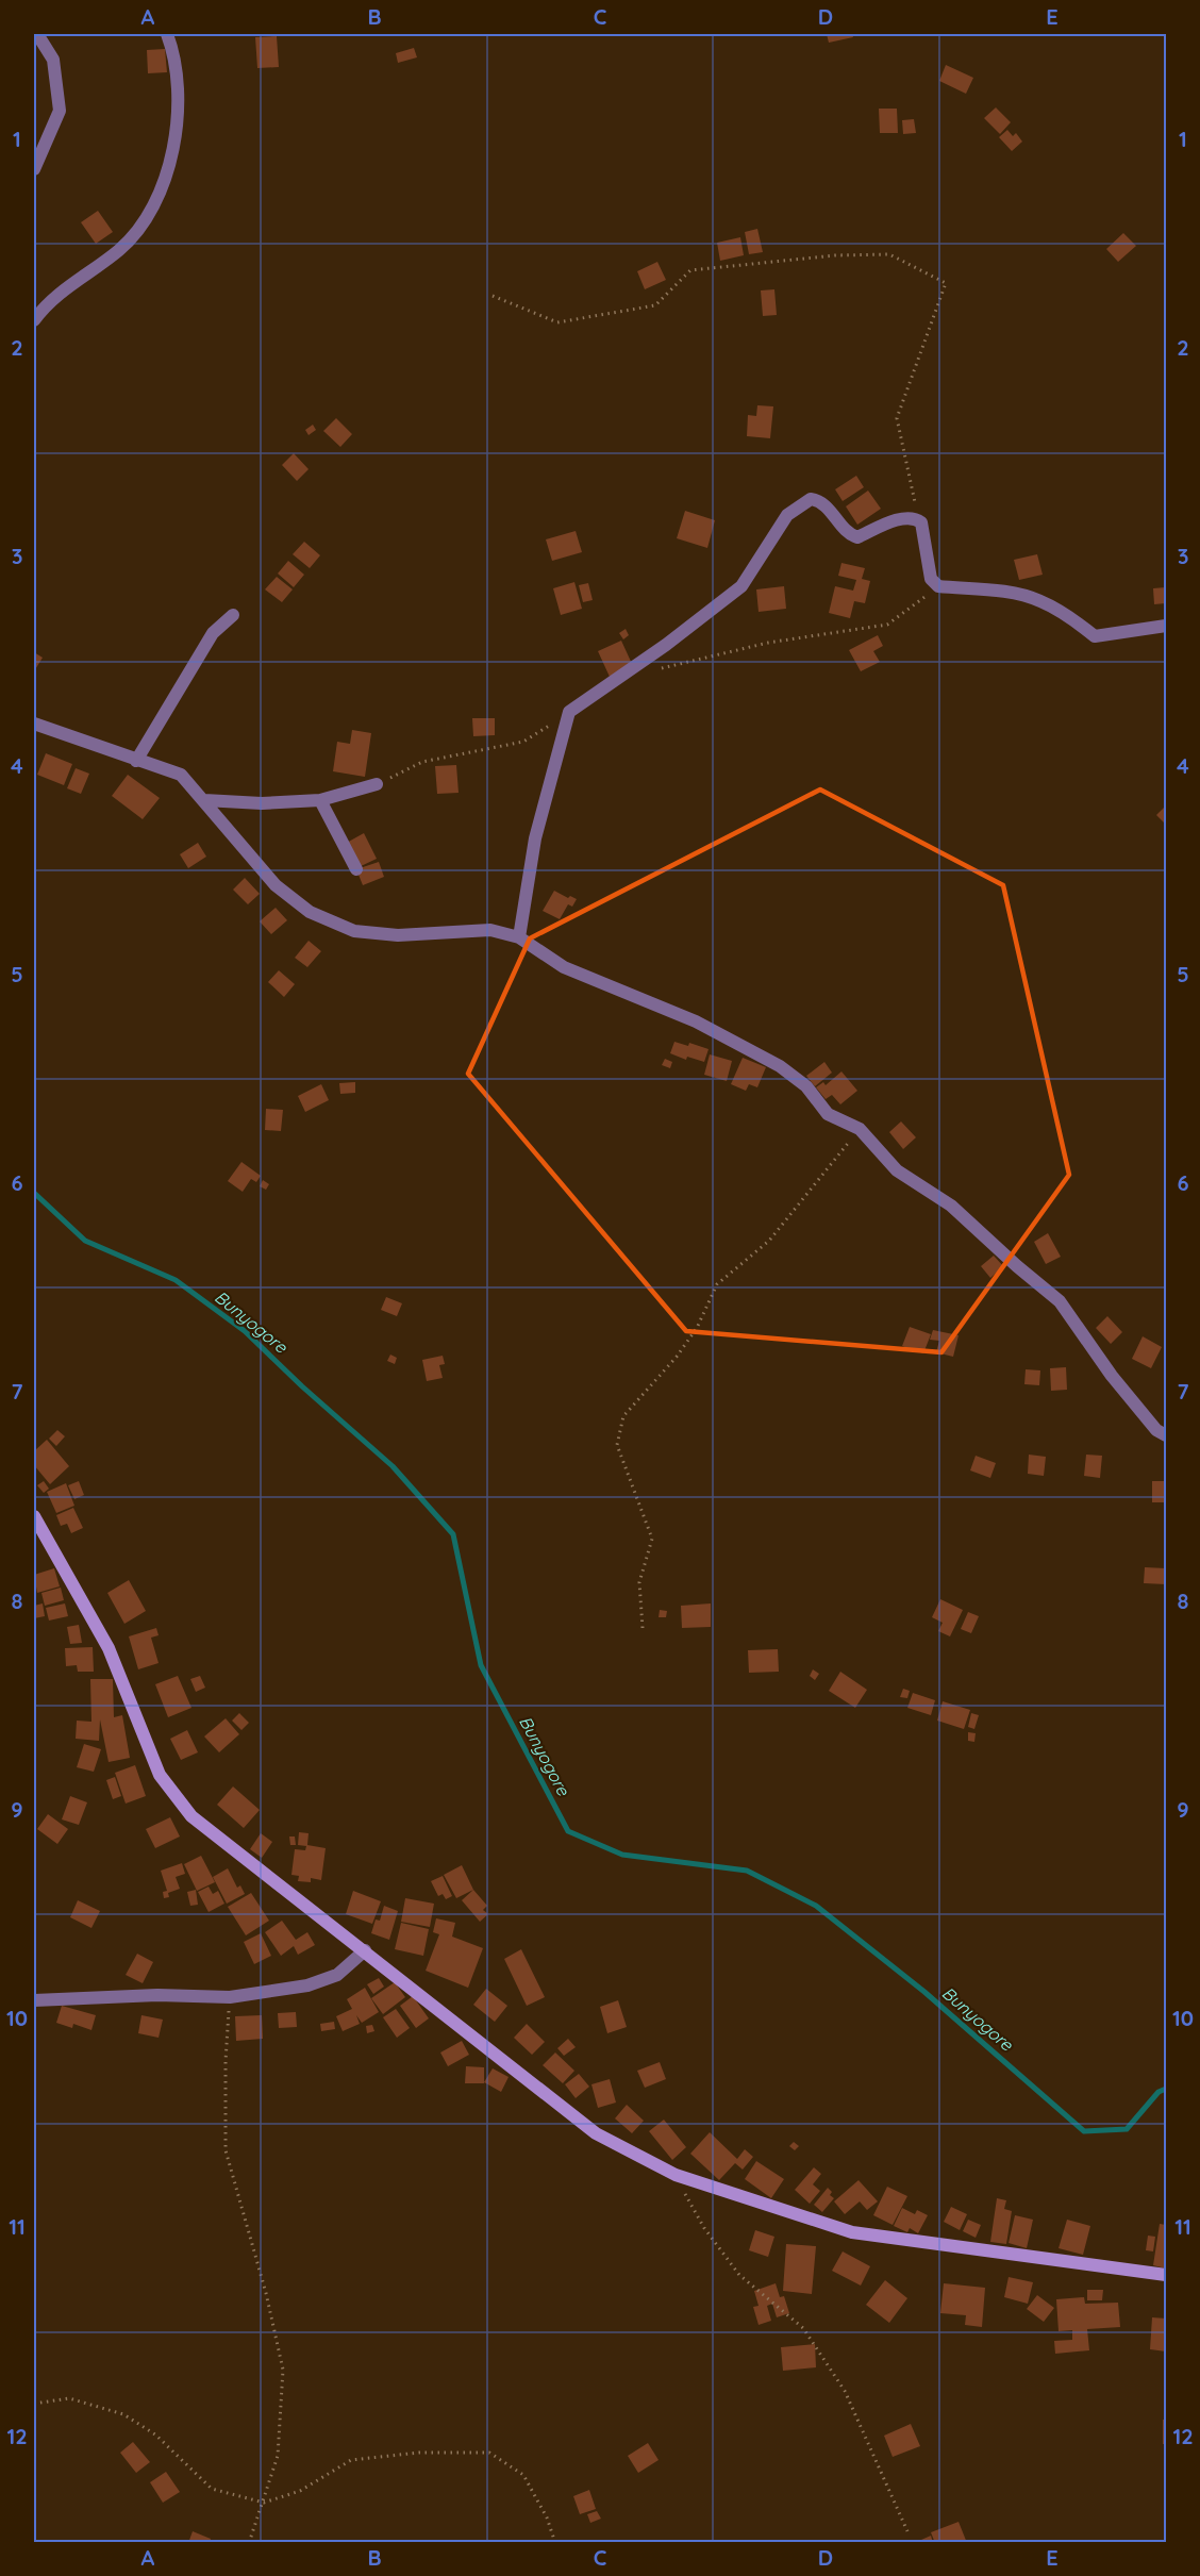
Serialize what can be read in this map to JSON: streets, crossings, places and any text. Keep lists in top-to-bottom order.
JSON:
{
  "water": ["Bunyogore"],
  "grid": {
    "columns": [
      "A",
      "B",
      "C",
      "D",
      "E"
    ],
    "rows": [
      "1",
      "2",
      "3",
      "4",
      "5",
      "6",
      "7",
      "8",
      "9",
      "10",
      "11",
      "12"
    ]
  }
}
